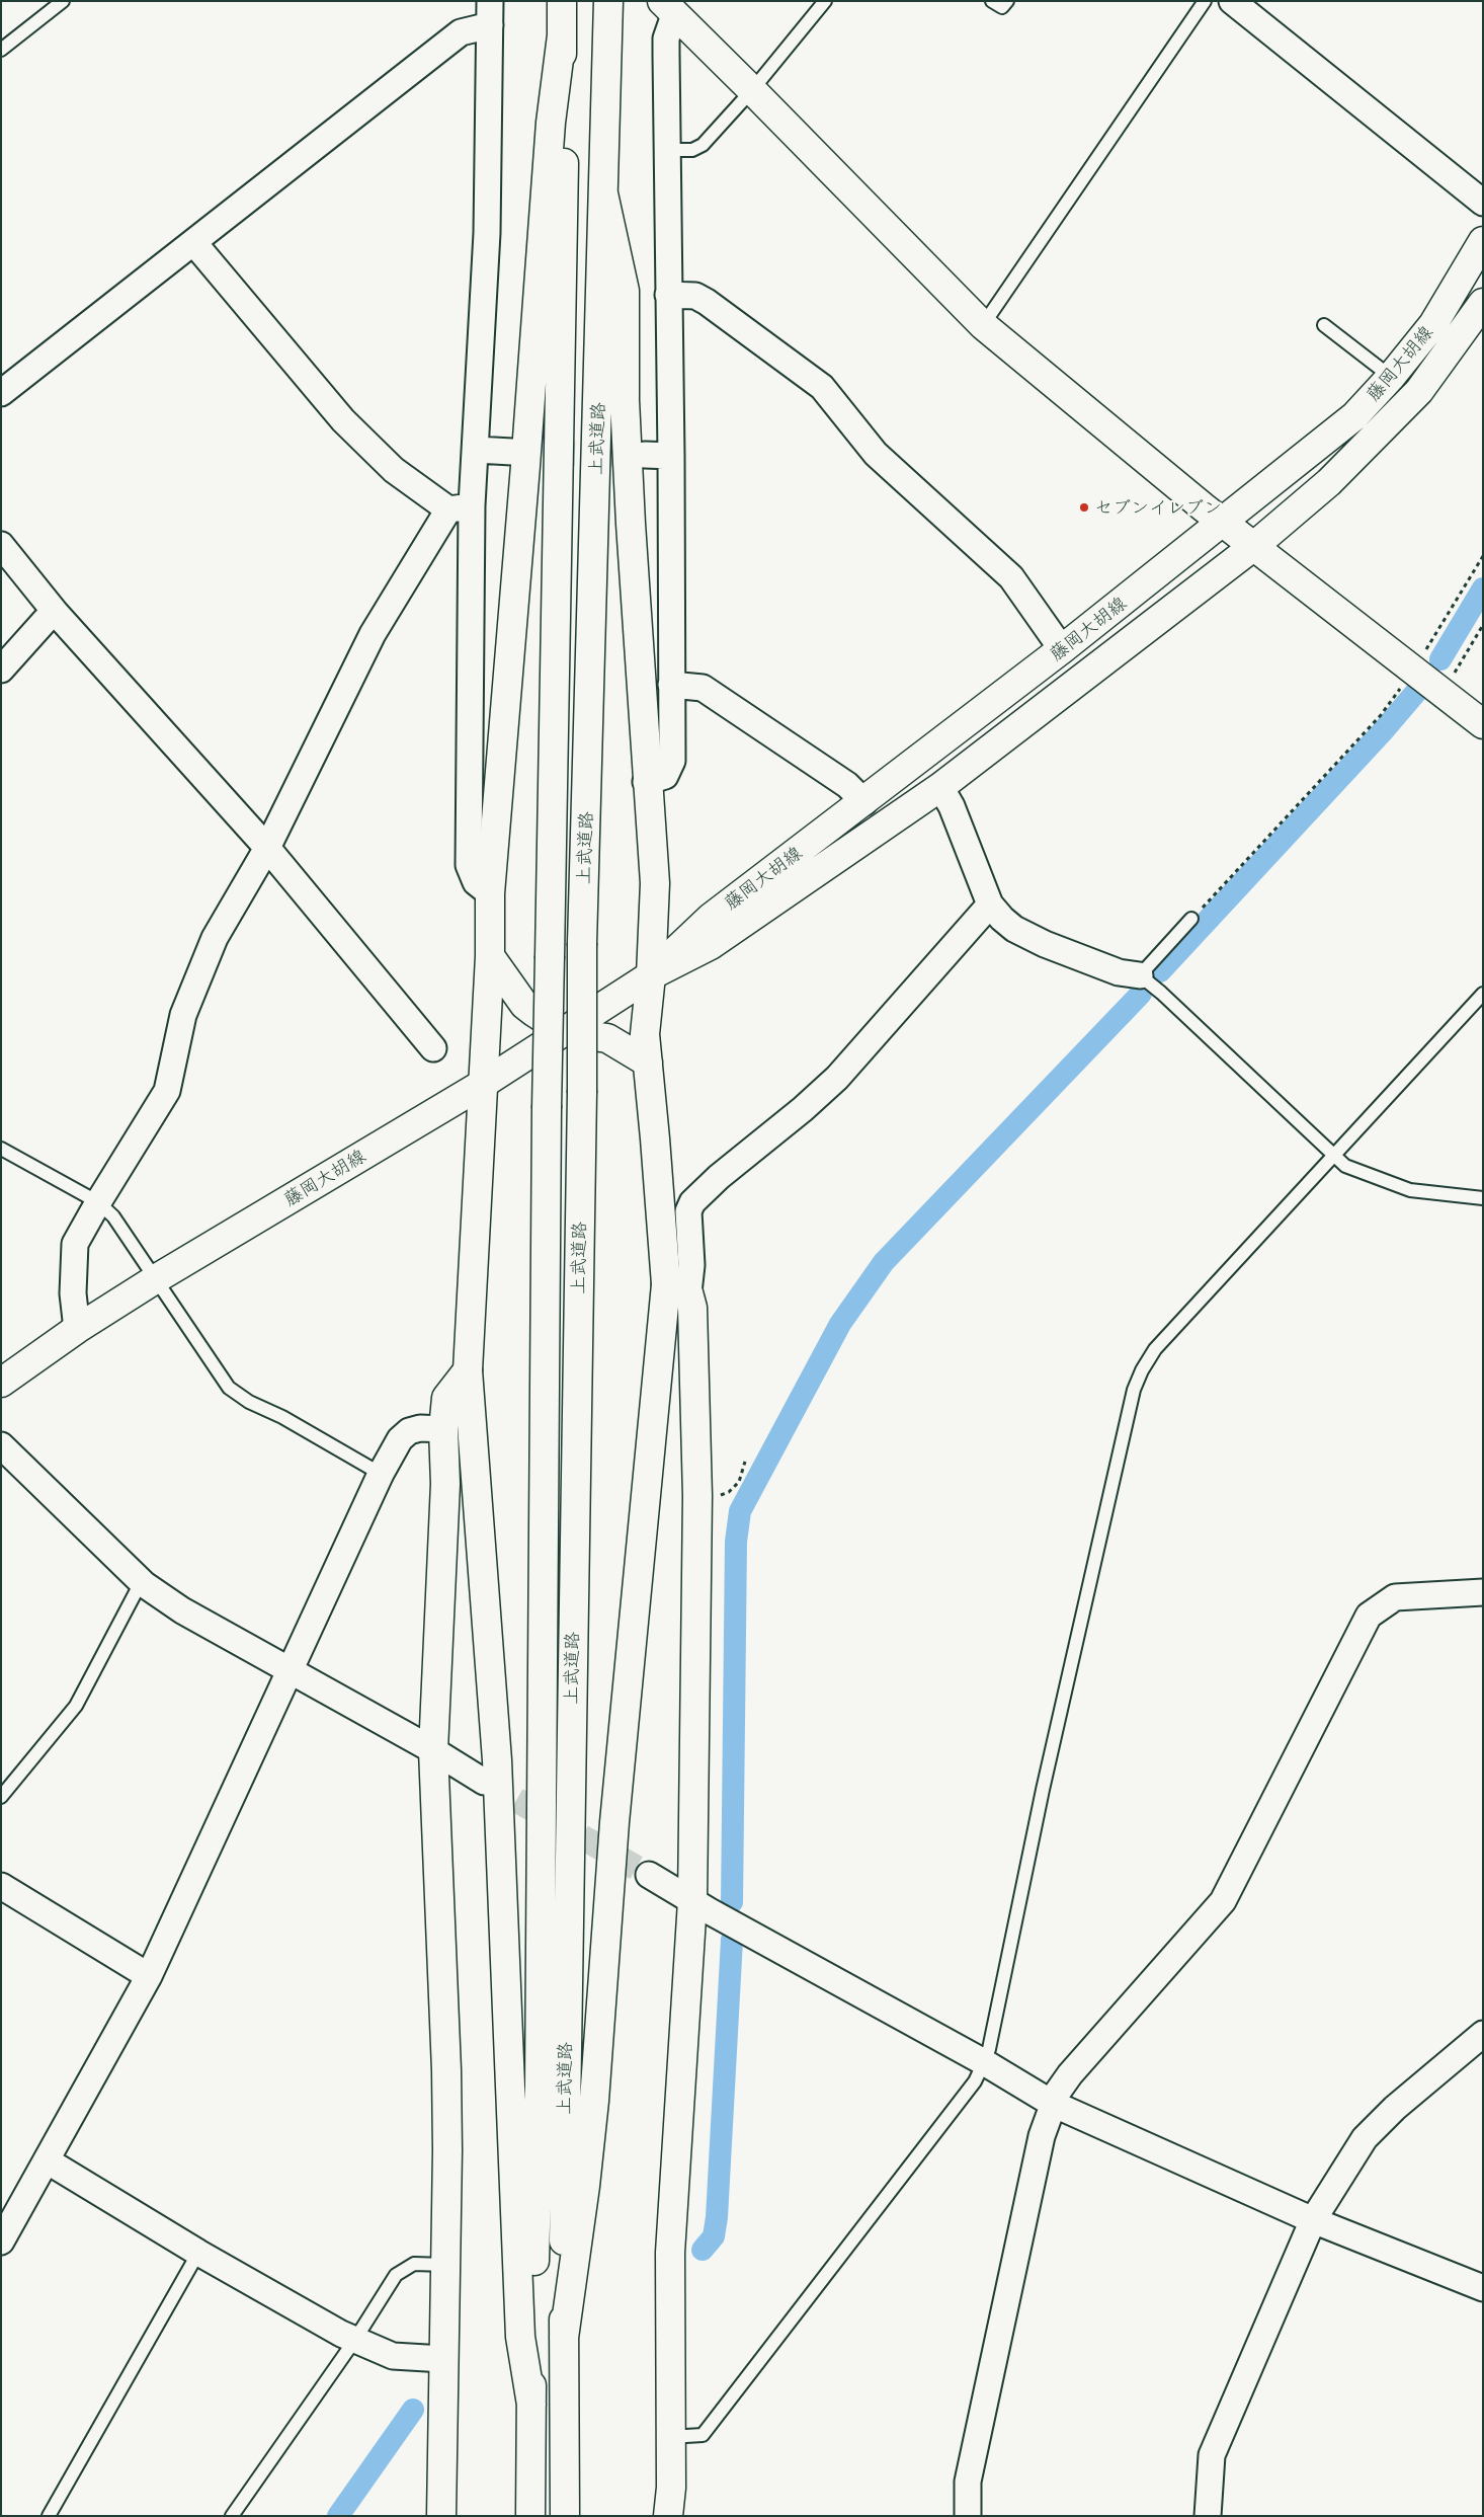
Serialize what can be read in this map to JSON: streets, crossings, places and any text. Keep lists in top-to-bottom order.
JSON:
{
  "streets": {
    "main road": ["藤岡大胡線", "上武道路"]
  },
  "places": ["セブンイレブン"]
}
